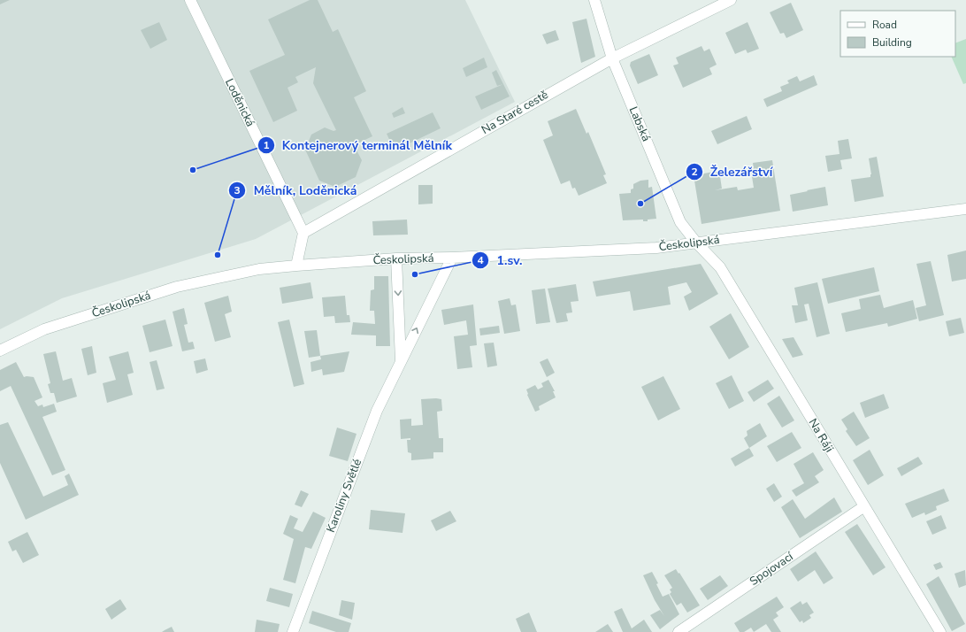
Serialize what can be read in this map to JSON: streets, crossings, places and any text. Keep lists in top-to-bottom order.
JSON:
{
  "streets": {
    "street": [
      "Loděnická",
      "Na Staré cestě",
      "Labská",
      "Českolipská",
      "Na Ráji",
      "Karoliny Světlé",
      "Spojovací"
    ]
  },
  "crossings": [
    ["Loděnická", "Na Staré cestě"],
    ["Na Staré cestě", "Labská"],
    ["Labská", "Českolipská"],
    ["Labská", "Na Ráji"],
    ["Českolipská", "Na Ráji"],
    ["Českolipská", "Karoliny Světlé"],
    ["Na Ráji", "Spojovací"]
  ],
  "places": [
    "Kontejnerový terminál Mělník",
    "Železářství",
    "Mělník, Loděnická",
    "1.sv."
  ],
  "legend": ["Road", "Building"]
}
